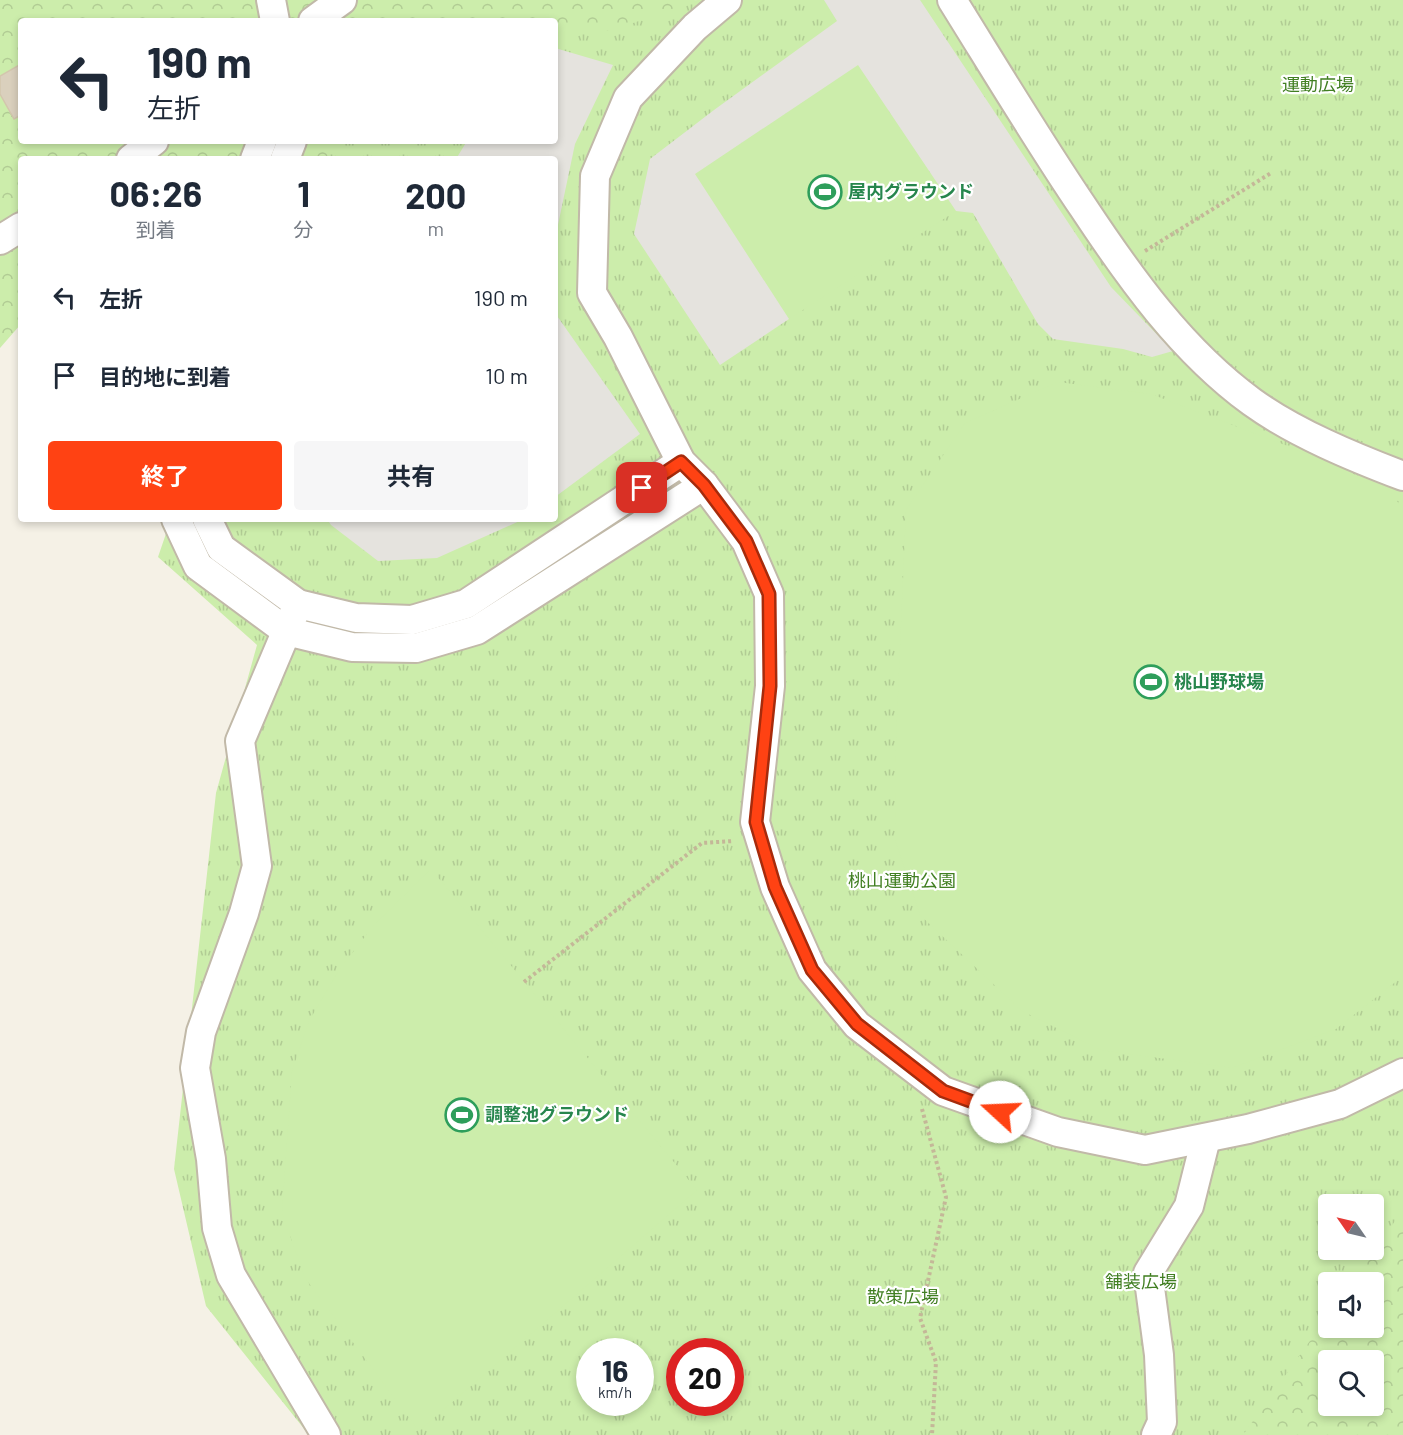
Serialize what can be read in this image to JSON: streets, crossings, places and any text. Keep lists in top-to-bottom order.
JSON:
{
  "parks": [
    "運動広場",
    "桃山運動公園",
    "舗装広場",
    "散策広場"
  ],
  "places": {
    "sports": ["屋内グラウンド", "桃山野球場", "調整池グラウンド"]
  },
  "north": "top left",
  "page": {
    "turn": ["190 m", "左折"],
    "eta": [
      "06:26",
      "到着",
      "1",
      "分",
      "200",
      "m"
    ],
    "list": [
      {
        "name": "左折",
        "value": "190 m"
      },
      {
        "name": "目的地に到着",
        "value": "10 m"
      }
    ],
    "buttons": ["終了", "共有"],
    "speed": "16 km/h",
    "limit": "20"
  }
}
